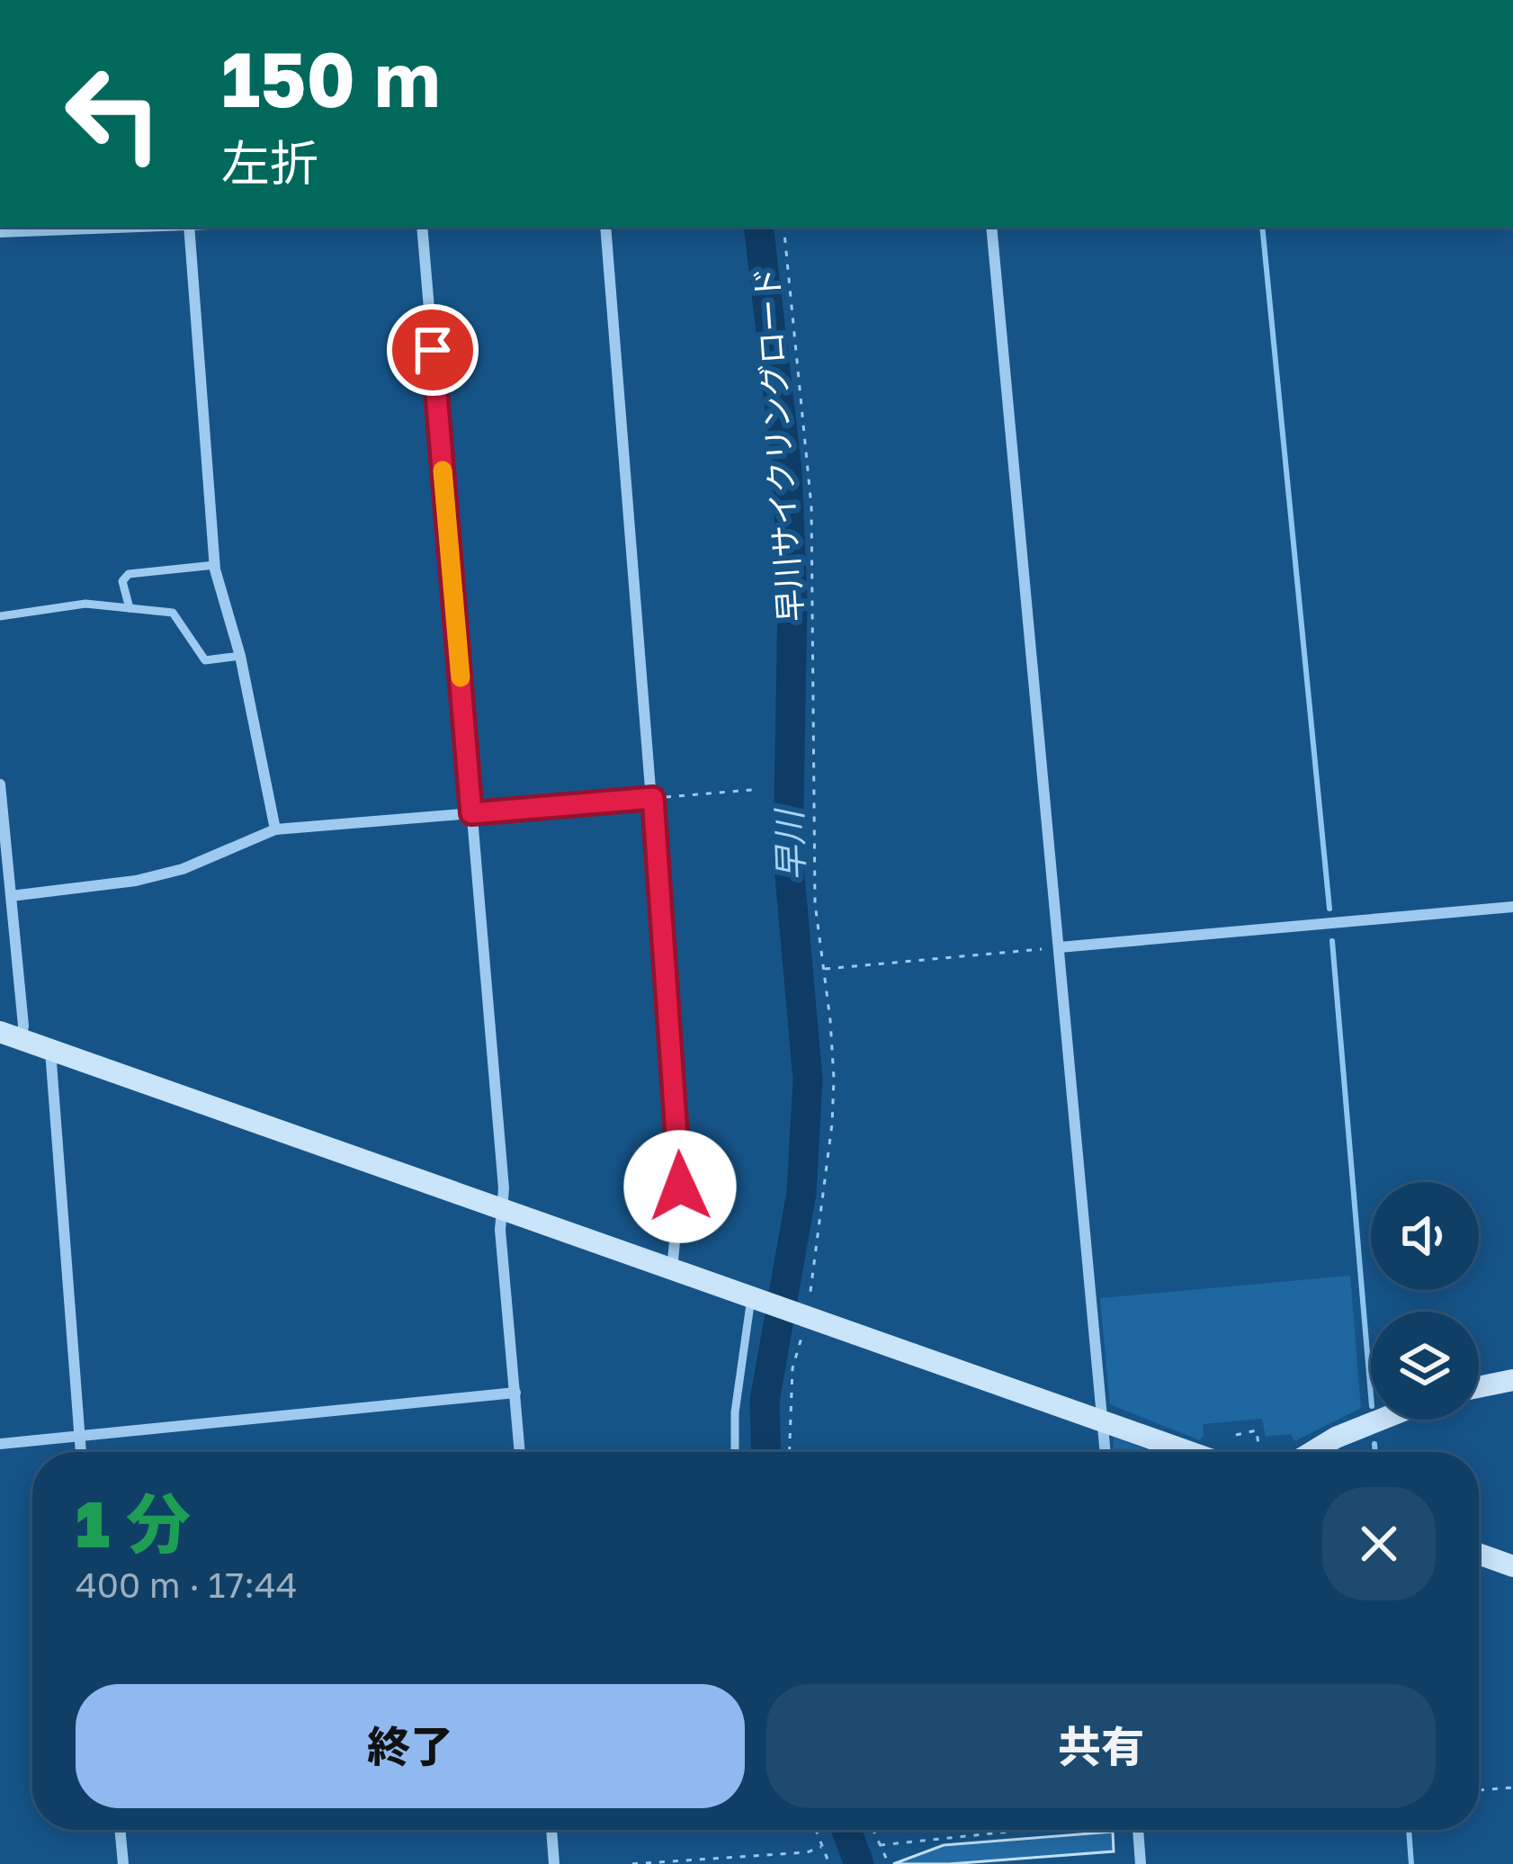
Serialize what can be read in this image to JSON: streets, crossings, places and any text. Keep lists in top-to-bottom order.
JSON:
{
  "streets": {
    "path": ["早川サイクリングロード"]
  },
  "water": ["早川"],
  "page": {
    "turn": ["150 m", "左折"],
    "heading": ["1 分", "400 m · 17:44"],
    "buttons": ["終了", "共有"]
  }
}
